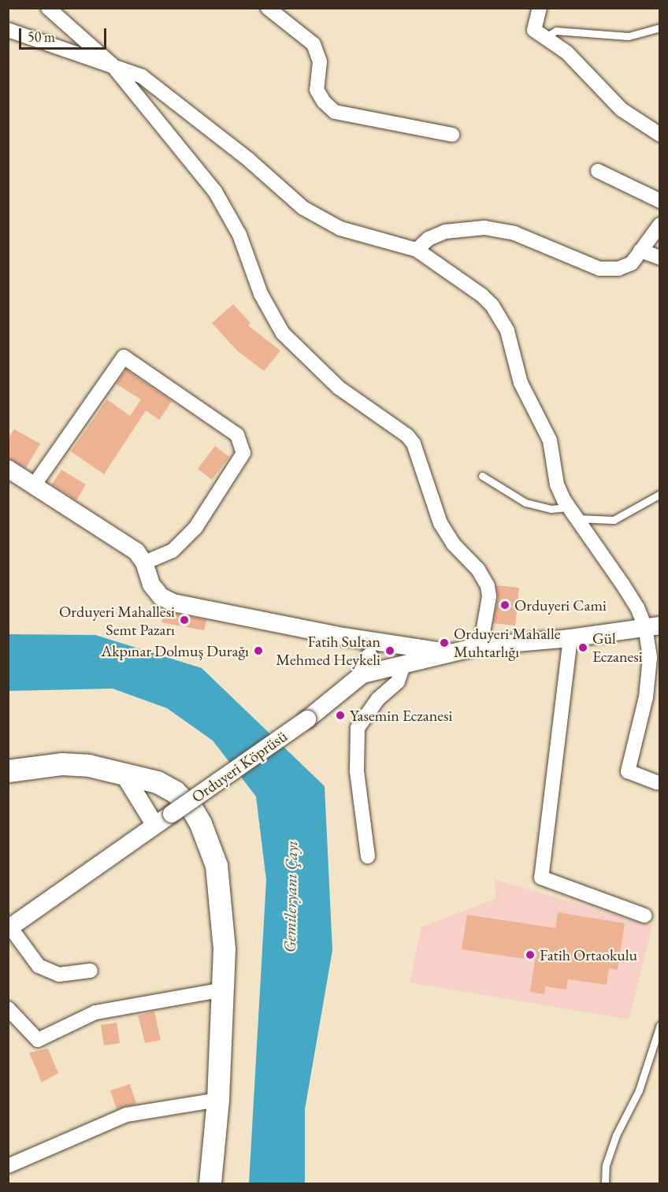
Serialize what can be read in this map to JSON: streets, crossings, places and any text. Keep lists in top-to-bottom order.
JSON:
{
  "streets": {
    "street": ["Orduyeri Köprüsü"]
  },
  "water": ["Gemileryanı Çayı"],
  "places": [
    "Orduyeri Cami",
    "Orduyeri Mahallesi Semt Pazarı",
    "Orduyeri Mahalle Muhtarlığı",
    "Gül Eczanesi",
    "Akpınar Dolmuş Durağı",
    "Fatih Sultan Mehmed Heykeli",
    "Yasemin Eczanesi",
    "Fatih Ortaokulu"
  ],
  "scale_bar": "50 m"
}
